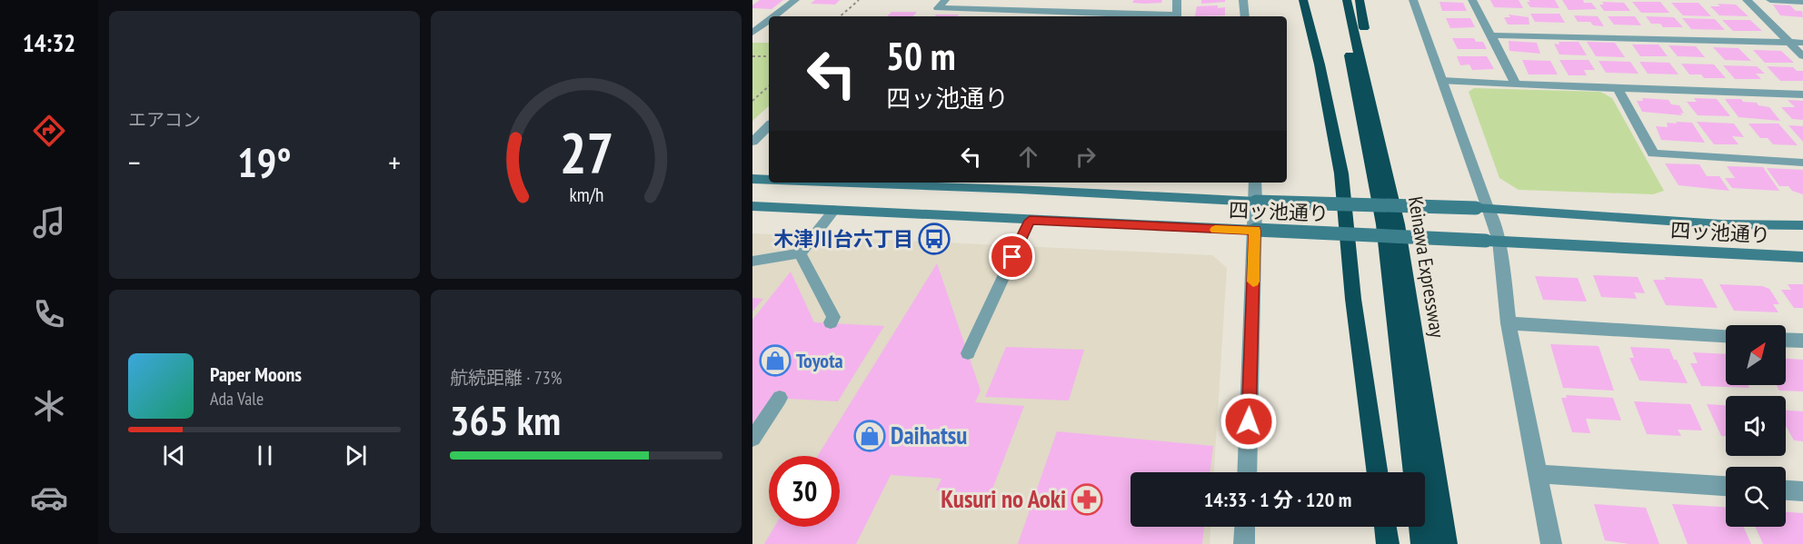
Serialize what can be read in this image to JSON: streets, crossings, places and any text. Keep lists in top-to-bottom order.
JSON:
{
  "streets": {
    "highway": ["Keinawa Expressway"],
    "main road": ["四ッ池通り"]
  },
  "places": {
    "bus stop": ["木津川台六丁目"],
    "shop": ["Toyota", "Daihatsu"],
    "pharmacy": ["Kusuri no Aoki"]
  },
  "north": "top right",
  "page": {
    "tabs": "14:32",
    "tile": [
      "エアコン",
      ["航続距離 · 73%", "365 km"]
    ],
    "turn": ["50 m", "四ッ池通り"],
    "heat": ["−", "19°", "+"],
    "song": ["Paper Moons", "Ada Vale"],
    "limit": "30",
    "trip": "14:33 · 1 分 · 120 m",
    "gauge": ["27", "km/h"]
  }
}
